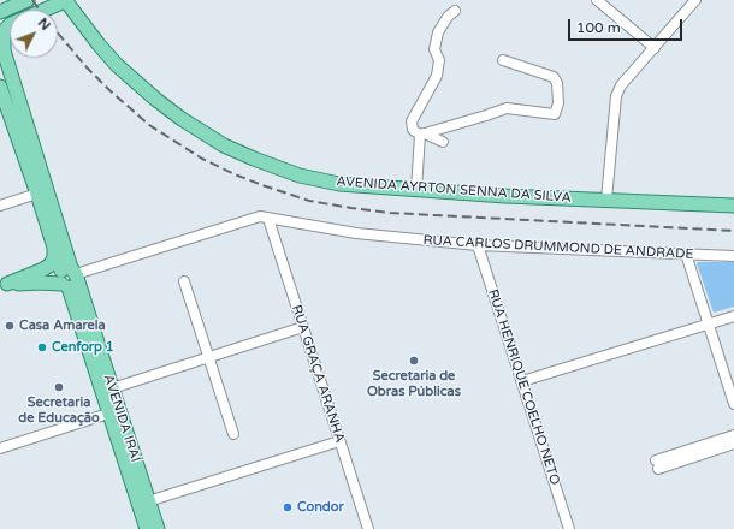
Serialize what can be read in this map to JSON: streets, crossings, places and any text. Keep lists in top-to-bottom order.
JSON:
{
  "streets": {
    "main road": ["AVENIDA AYRTON SENNA DA SILVA", "AVENIDA IRAÍ"],
    "street": ["RUA CARLOS DRUMMOND DE ANDRADE", "RUA GRAÇA ARANHA", "RUA HENRIQUE COELHO NETO"]
  },
  "crossings": [
    ["RUA CARLOS DRUMMOND DE ANDRADE", "RUA GRAÇA ARANHA"],
    ["RUA CARLOS DRUMMOND DE ANDRADE", "RUA HENRIQUE COELHO NETO"],
    ["RUA CARLOS DRUMMOND DE ANDRADE", "AVENIDA IRAÍ"]
  ],
  "places": [
    "Casa Amarela",
    "Cenforp 1",
    "Secretaria de Obras Públicas",
    "Secretaria de Educação",
    "Condor"
  ],
  "scale_bar": "100 m",
  "north": "top right"
}
